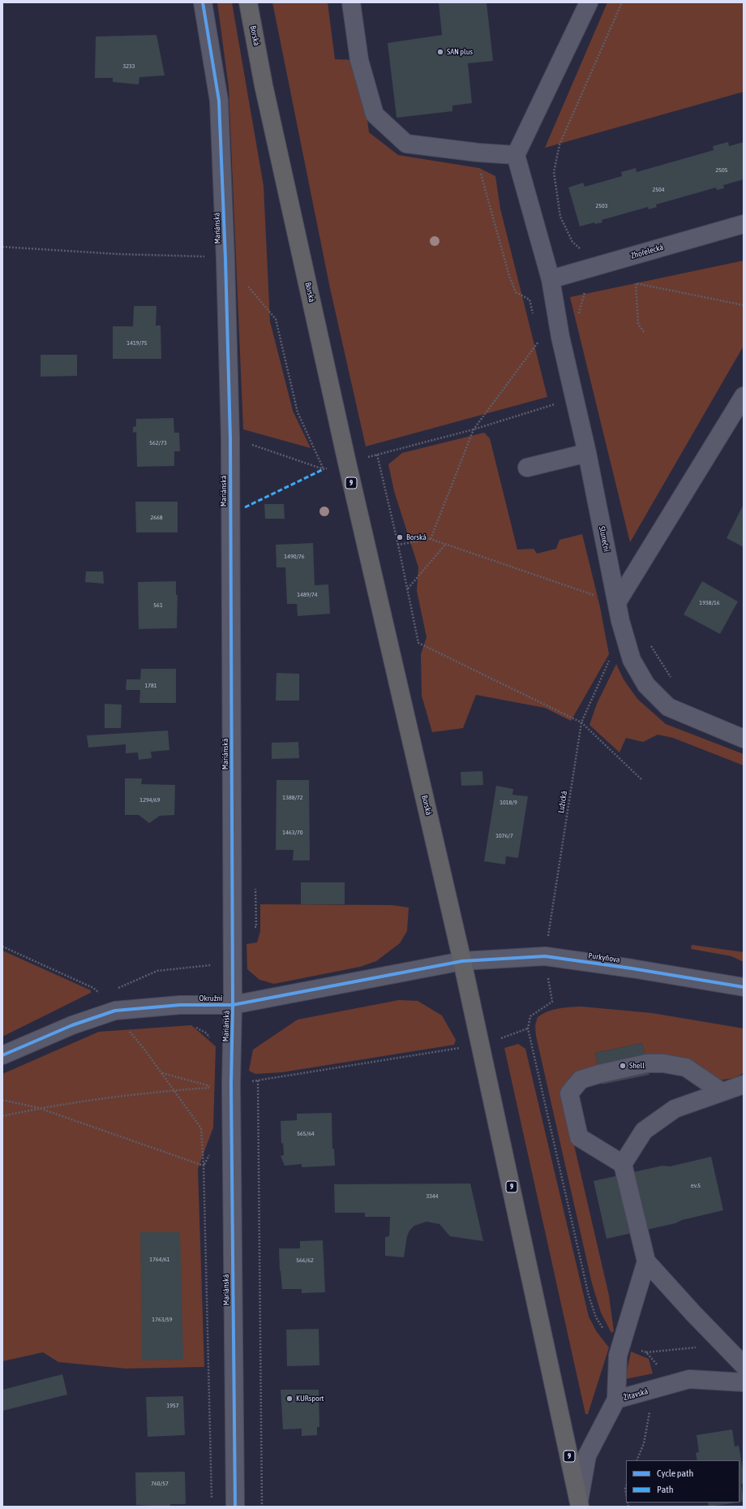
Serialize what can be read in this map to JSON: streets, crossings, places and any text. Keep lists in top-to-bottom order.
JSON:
{
  "streets": {
    "main road": ["Borská", "9"],
    "street": [
      "Mariánská",
      "Zhořelecká",
      "Sluneční",
      "Purkyňova",
      "Okružní",
      "Žitavská"
    ],
    "path": ["Lužická"]
  },
  "crossings": [
    ["Borská", "9"],
    ["Borská", "Purkyňova"],
    ["Borská", "Okružní"],
    ["Mariánská", "Okružní"],
    ["Zhořelecká", "Sluneční"],
    ["9", "Purkyňova"],
    ["9", "Okružní"],
    ["9", "Žitavská"],
    ["Lužická", "Purkyňova"],
    ["Purkyňova", "Okružní"]
  ],
  "places": [
    "SAN plus",
    "Borská",
    "Shell",
    "KURsport"
  ],
  "house_numbers": [
    "3233",
    "2505",
    "2504",
    "2503",
    "1419/75",
    "562/73",
    "2668",
    "1490/76",
    "1489/74",
    "1938/16",
    "561",
    "1781",
    "1388/72",
    "1294/69",
    "1018/9",
    "1463/70",
    "1076/7",
    "565/64",
    "ev.5",
    "3344",
    "1764/61",
    "566/62",
    "1763/59",
    "1957",
    "760/57"
  ],
  "legend": ["Cycle path", "Path"]
}
